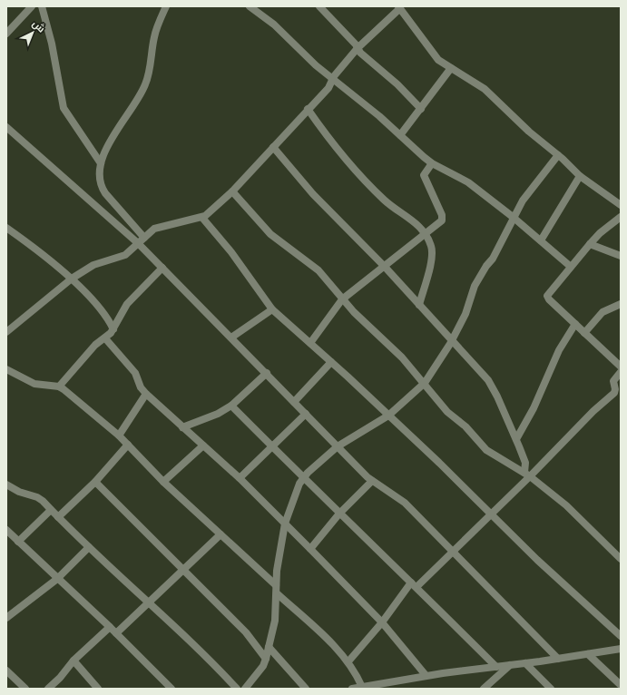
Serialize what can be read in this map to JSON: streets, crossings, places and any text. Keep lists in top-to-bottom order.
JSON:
{
  "north": "top right"
}
